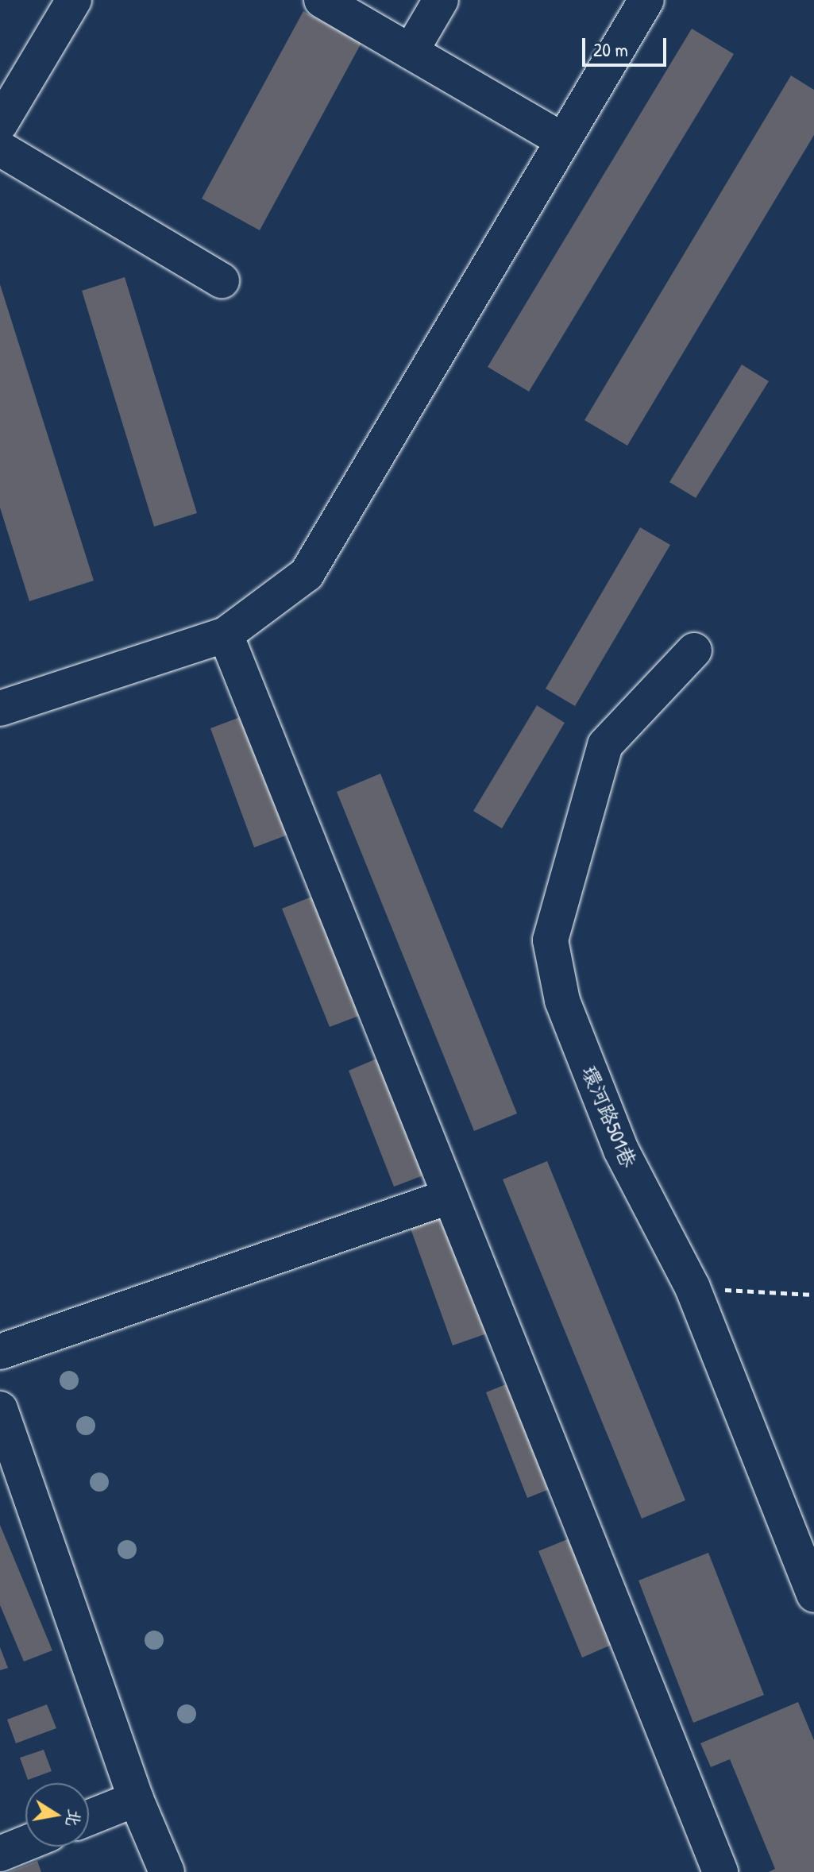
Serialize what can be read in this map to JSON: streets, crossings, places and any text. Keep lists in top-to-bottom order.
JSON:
{
  "streets": {
    "street": ["環河路501巷"]
  },
  "scale_bar": "20 m",
  "north": "right"
}
